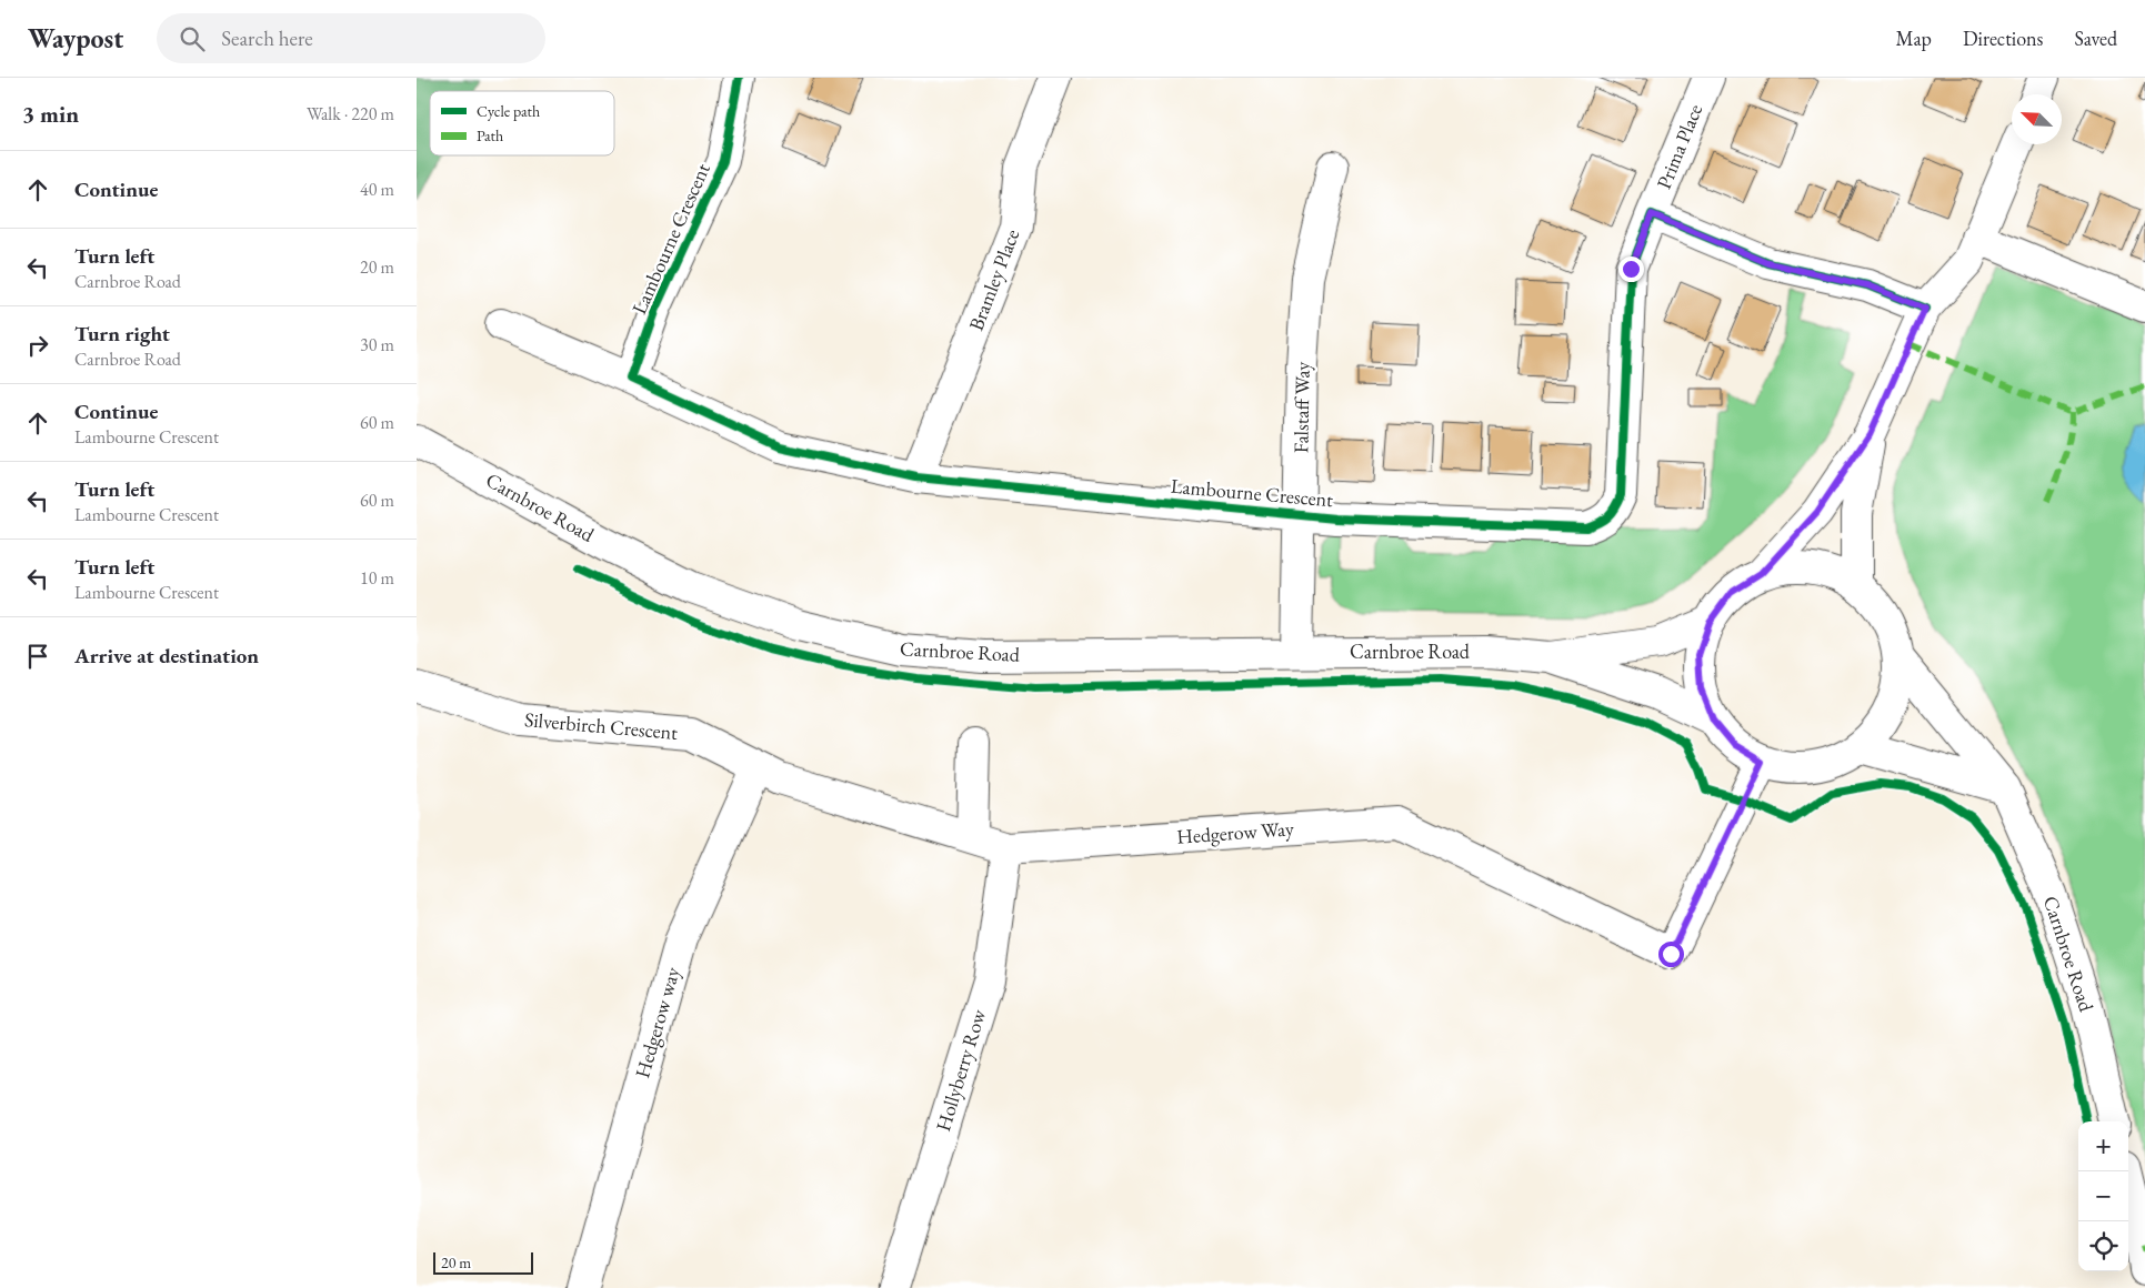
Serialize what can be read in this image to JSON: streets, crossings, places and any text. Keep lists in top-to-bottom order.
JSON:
{
  "streets": {
    "street": [
      "Prima Place",
      "Lambourne Crescent",
      "Bramley Place",
      "Falstaff Way",
      "Carnbroe Road",
      "Silverbirch Crescent",
      "Hedgerow Way",
      "Hedgerow way",
      "Hollyberry Row"
    ]
  },
  "crossings": [
    ["Prima Place", "Lambourne Crescent"],
    ["Lambourne Crescent", "Bramley Place"],
    ["Lambourne Crescent", "Falstaff Way"],
    ["Falstaff Way", "Carnbroe Road"],
    ["Carnbroe Road", "Hedgerow Way"],
    ["Silverbirch Crescent", "Hedgerow Way"],
    ["Silverbirch Crescent", "Hedgerow way"],
    ["Hedgerow Way", "Hedgerow way"],
    ["Hedgerow Way", "Hollyberry Row"]
  ],
  "legend": ["Cycle path", "Path"],
  "scale_bar": "20 m",
  "north": "top left",
  "page": {
    "header": "Waypost",
    "search": "Search here",
    "nav": ["Map", "Directions", "Saved"],
    "heading": ["3 min", "Walk · 220 m"],
    "list": [
      ["Continue", "40 m"],
      ["Turn left", "Carnbroe Road", "20 m"],
      ["Turn right", "Carnbroe Road", "30 m"],
      ["Continue", "Lambourne Crescent", "60 m"],
      ["Turn left", "Lambourne Crescent", "60 m"],
      ["Turn left", "Lambourne Crescent", "10 m"],
      "Arrive at destination"
    ],
    "map_buttons": ["+", "−"],
    "scale": "20 m"
  }
}
